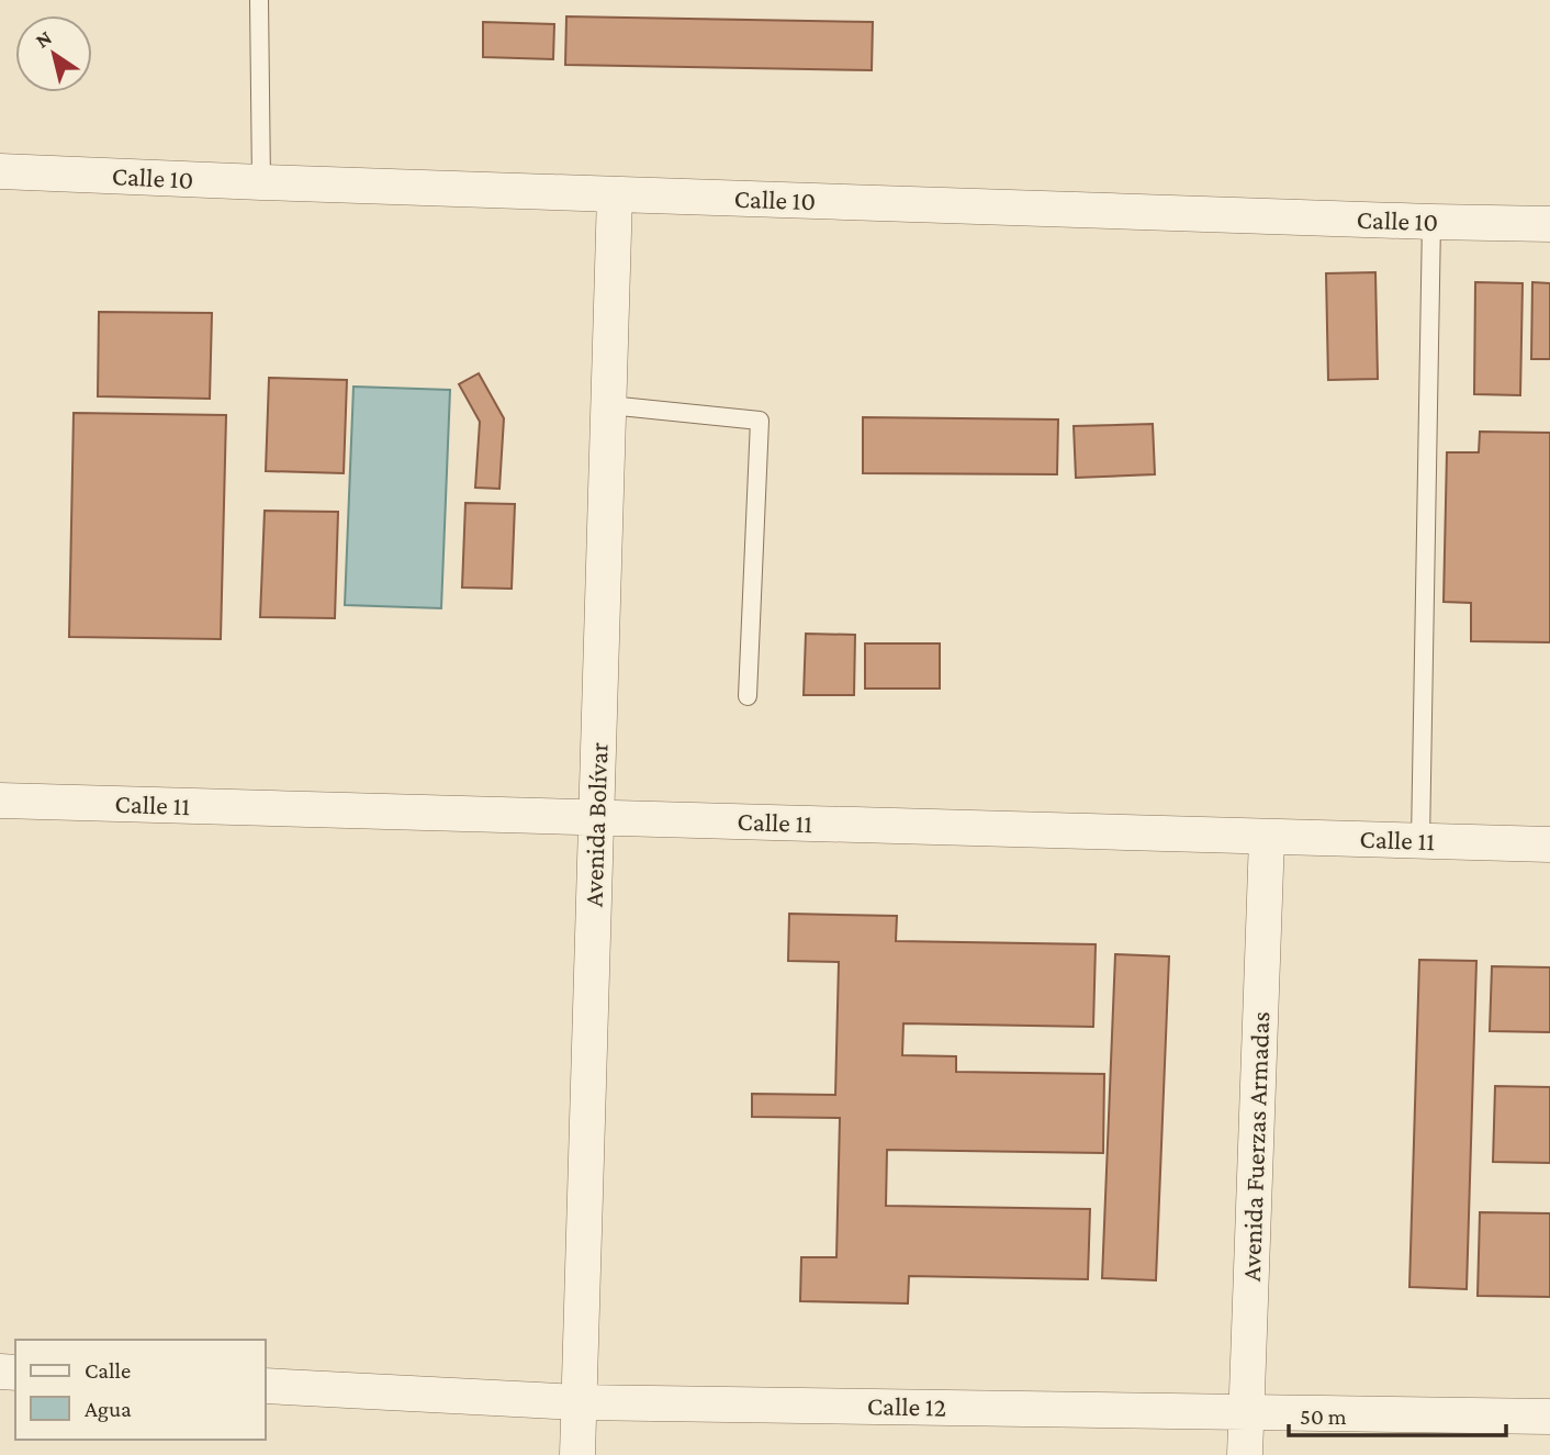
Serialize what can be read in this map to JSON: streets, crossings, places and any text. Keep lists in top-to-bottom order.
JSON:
{
  "streets": {
    "street": [
      "Calle 10",
      "Calle 11",
      "Avenida Bolívar",
      "Avenida Fuerzas Armadas",
      "Calle 12"
    ]
  },
  "crossings": [
    ["Calle 10", "Avenida Bolívar"],
    ["Calle 11", "Avenida Bolívar"],
    ["Calle 11", "Avenida Fuerzas Armadas"],
    ["Avenida Bolívar", "Calle 12"],
    ["Avenida Fuerzas Armadas", "Calle 12"]
  ],
  "legend": ["Calle", "Agua"],
  "scale_bar": "50 m",
  "north": "top left"
}
